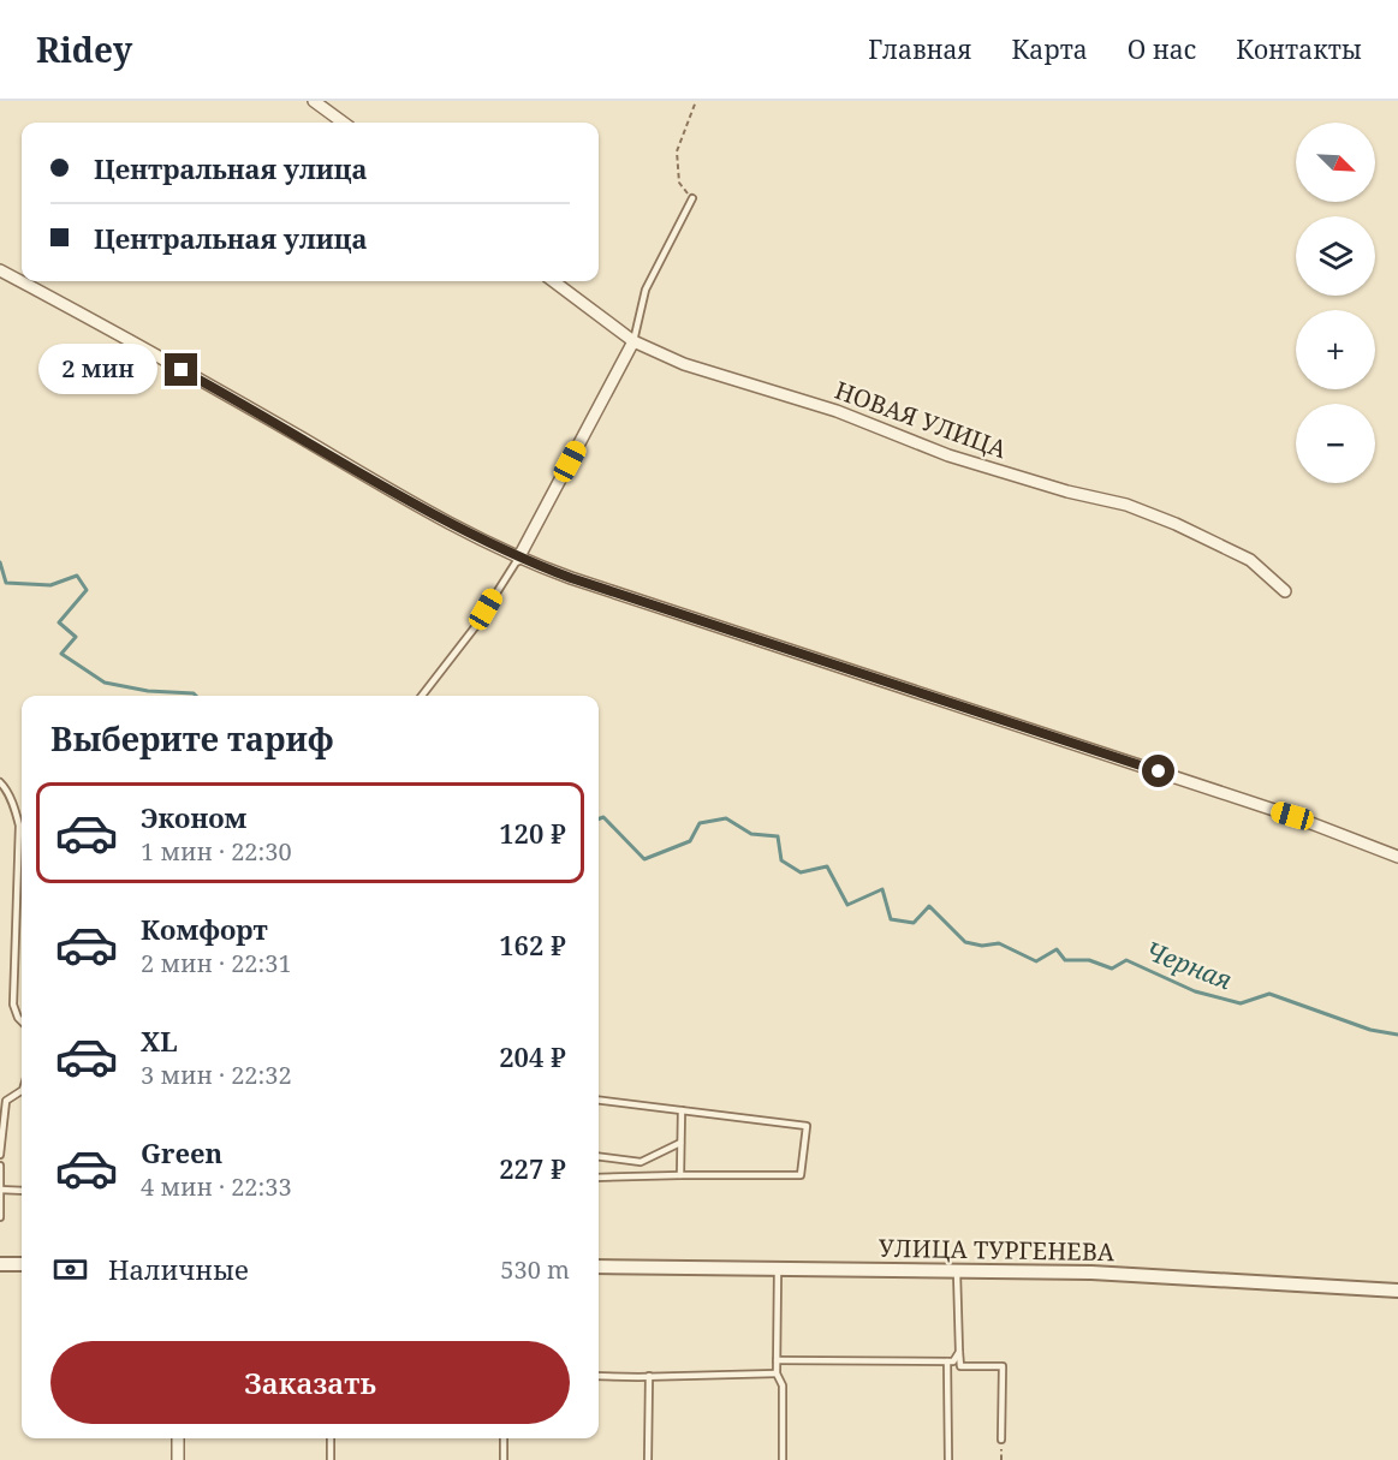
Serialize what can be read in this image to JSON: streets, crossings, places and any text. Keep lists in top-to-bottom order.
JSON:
{
  "streets": {
    "street": ["НОВАЯ УЛИЦА", "УЛИЦА ТУРГЕНЕВА"]
  },
  "water": ["Черная"],
  "north": "bottom right",
  "page": {
    "header": "Ridey",
    "nav": [
      "Главная",
      "Карта",
      "О нас",
      "Контакты"
    ],
    "map_buttons": ["+", "−"],
    "banner": ["Центральная улица", "Центральная улица"],
    "bubble": "2 мин",
    "heading": "Выберите тариф",
    "list": [
      {
        "name": "Эконом",
        "note": "1 мин · 22:30",
        "value": "120 ₽"
      },
      {
        "name": "Комфорт",
        "note": "2 мин · 22:31",
        "value": "162 ₽"
      },
      {
        "name": "XL",
        "note": "3 мин · 22:32",
        "value": "204 ₽"
      },
      {
        "name": "Green",
        "note": "4 мин · 22:33",
        "value": "227 ₽"
      }
    ],
    "pay": ["Наличные", "530 m"],
    "buttons": "Заказать"
  }
}
